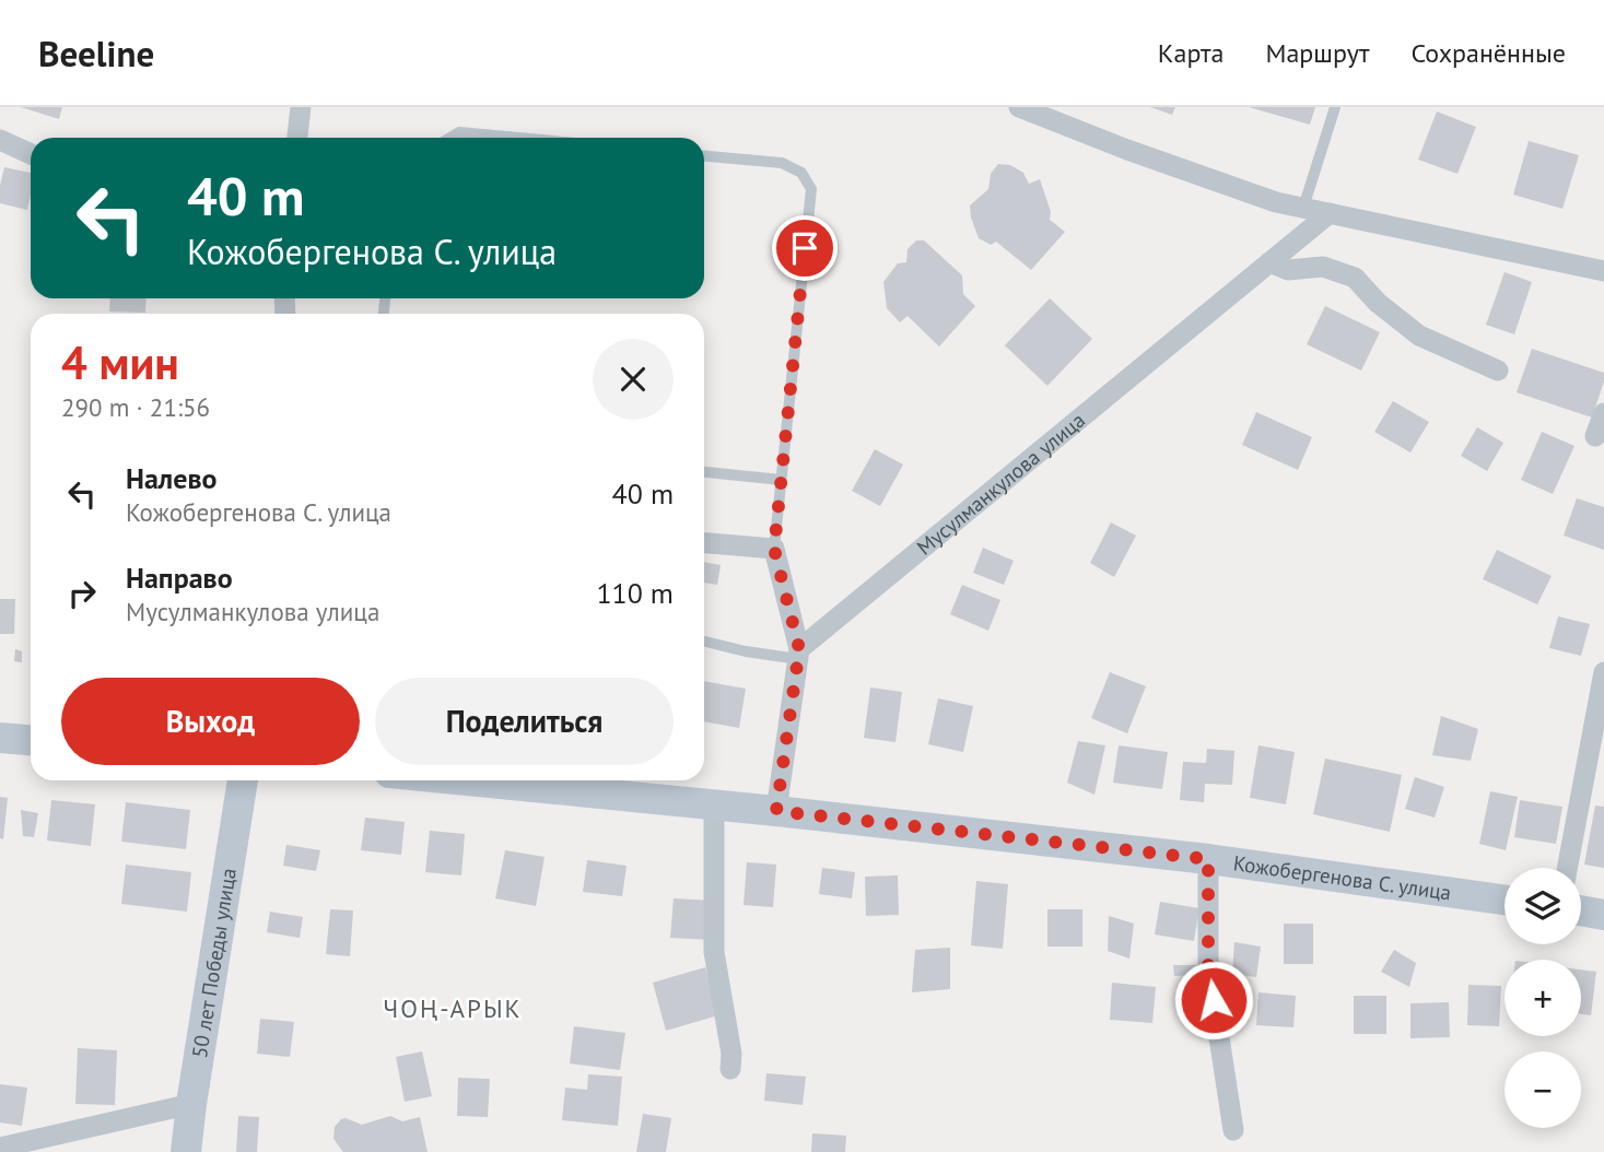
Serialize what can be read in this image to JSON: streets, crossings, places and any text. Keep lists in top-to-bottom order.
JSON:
{
  "streets": {
    "main road": ["Кожобергенова С. улица", "50 лет Победы улица"],
    "street": ["Мусулманкулова улица"]
  },
  "districts": ["ЧОҢ-АРЫК"],
  "page": {
    "header": "Beeline",
    "nav": ["Карта", "Маршрут", "Сохранённые"],
    "turn": ["40 m", "Кожобергенова С. улица"],
    "heading": ["4 мин", "290 m · 21:56"],
    "list": [
      {
        "name": "Налево",
        "note": "Кожобергенова С. улица",
        "value": "40 m"
      },
      {
        "name": "Направо",
        "note": "Мусулманкулова улица",
        "value": "110 m"
      }
    ],
    "buttons": ["Выход", "Поделиться"],
    "map_buttons": ["+", "−"]
  }
}
